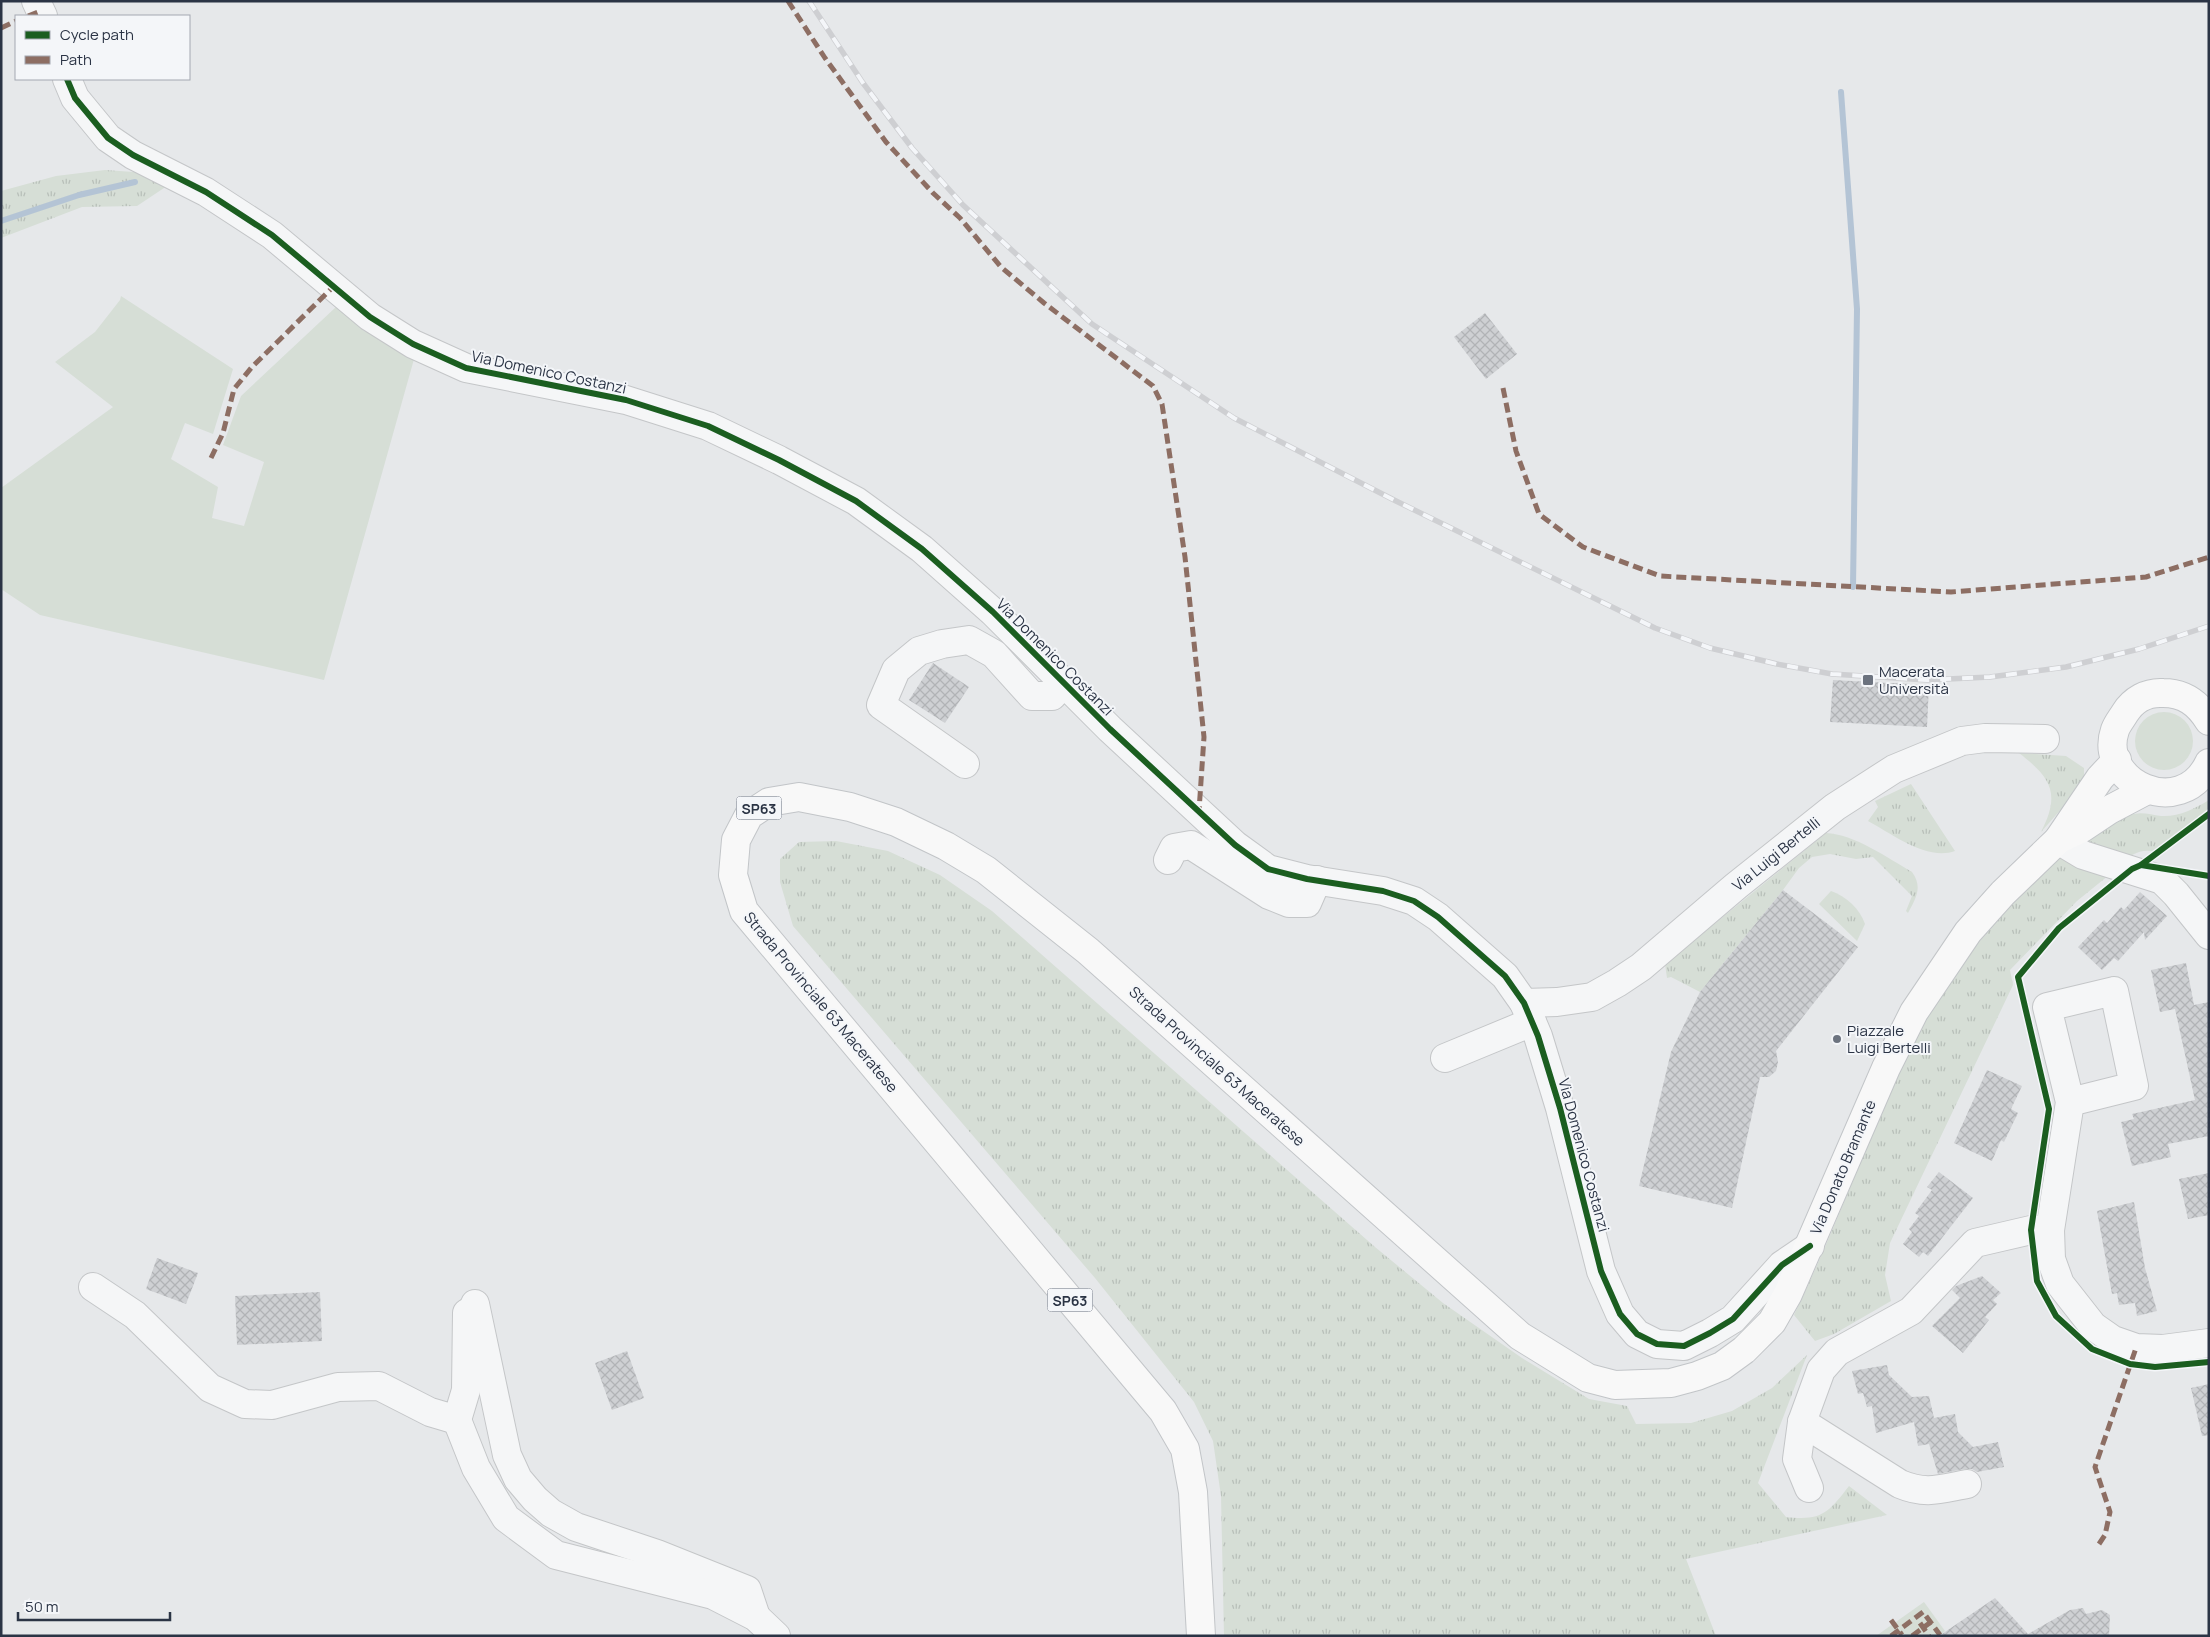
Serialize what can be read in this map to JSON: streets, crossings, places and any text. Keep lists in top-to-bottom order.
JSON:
{
  "streets": {
    "main road": ["SP63", "Strada Provinciale 63 Maceratese", "Via Donato Bramante"],
    "street": ["Via Domenico Costanzi", "Via Luigi Bertelli"]
  },
  "crossings": [
    ["Via Domenico Costanzi", "Via Luigi Bertelli"],
    ["Via Domenico Costanzi", "Via Donato Bramante"],
    ["Strada Provinciale 63 Maceratese", "Via Donato Bramante"]
  ],
  "places": {
    "transit": ["Macerata Università"],
    "other": ["Piazzale Luigi Bertelli"]
  },
  "legend": ["Cycle path", "Path"],
  "scale_bar": "50 m"
}
